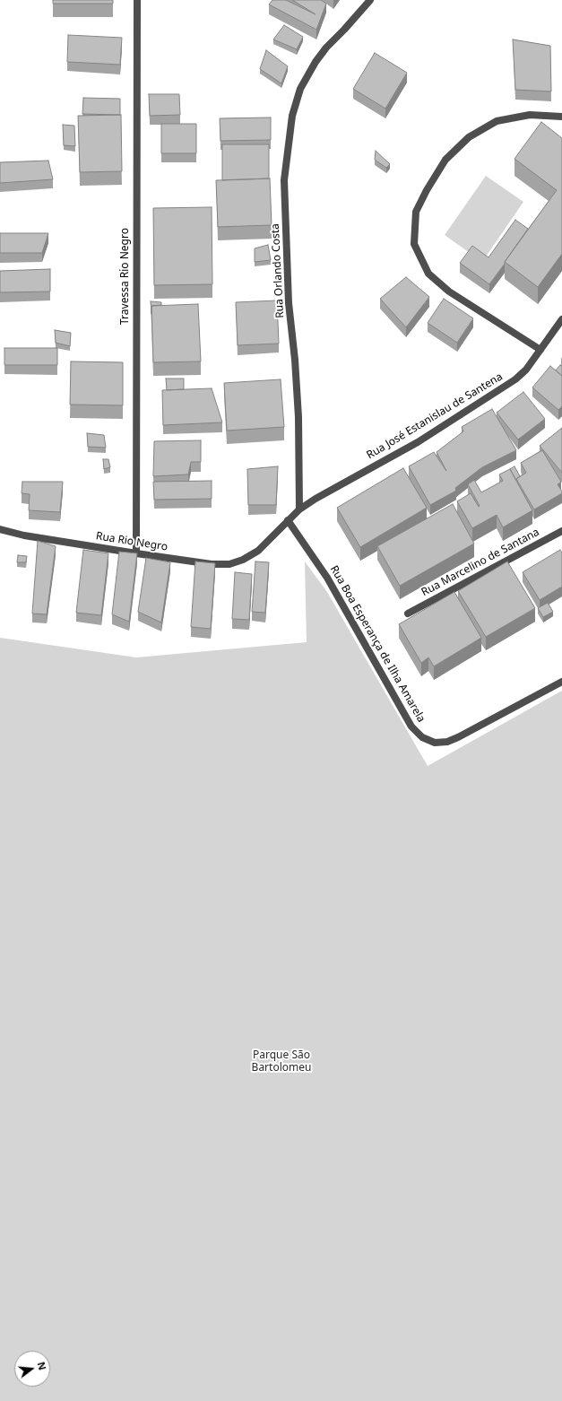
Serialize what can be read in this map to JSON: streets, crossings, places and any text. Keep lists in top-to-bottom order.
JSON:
{
  "streets": {
    "street": [
      "Rua Orlando Costa",
      "Travessa Rio Negro",
      "Rua José Estanislau de Santena",
      "Rua Rio Negro",
      "Rua Marcelino de Santana",
      "Rua Boa Esperança de Ilha Amarela"
    ]
  },
  "crossings": [
    ["Rua Orlando Costa", "Rua José Estanislau de Santena"],
    ["Travessa Rio Negro", "Rua Rio Negro"],
    ["Rua Rio Negro", "Rua Boa Esperança de Ilha Amarela"]
  ],
  "parks": ["Parque São Bartolomeu"],
  "north": "right"
}
